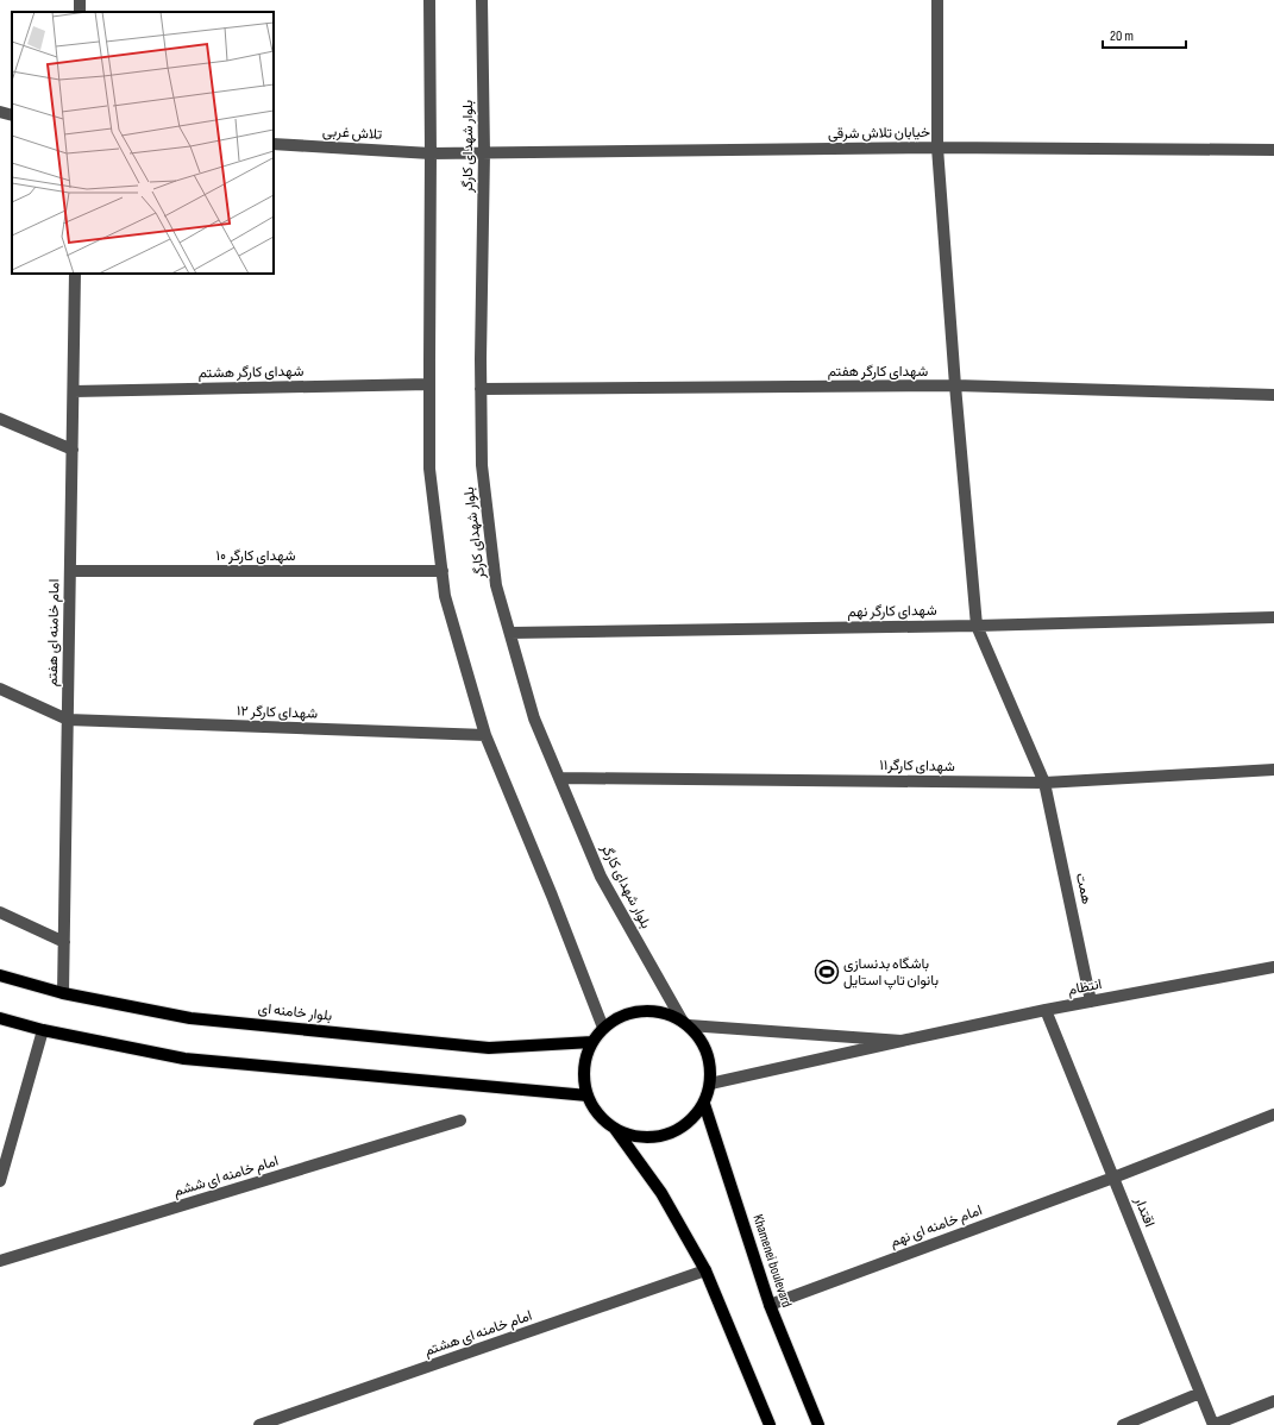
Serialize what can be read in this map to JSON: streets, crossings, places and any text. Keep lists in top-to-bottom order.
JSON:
{
  "streets": {
    "main road": ["بلوار خامنه ای", "Khamenei boulevard"],
    "street": [
      "تلاش غربی",
      "خیابان تلاش شرقی",
      "بلوار شهدای کارگر",
      "شهدای کارگر هفتم",
      "شهدای کارگر هشتم",
      "شهدای کارگر ۱۰",
      "شهدای کارگر نهم",
      "امام خامنه ای هفتم",
      "شهدای کارگر ۱۲",
      "شهدای کارگر۱۱",
      "همت",
      "انتظام",
      "امام خامنه ای ششم",
      "اقتدار",
      "امام خامنه ای نهم",
      "امام خامنه ای هشتم"
    ]
  },
  "crossings": [
    ["تلاش غربی", "خیابان تلاش شرقی"],
    ["تلاش غربی", "بلوار شهدای کارگر"],
    ["خیابان تلاش شرقی", "بلوار شهدای کارگر"],
    ["خیابان تلاش شرقی", "همت"],
    ["بلوار شهدای کارگر", "شهدای کارگر هفتم"],
    ["بلوار شهدای کارگر", "شهدای کارگر نهم"],
    ["بلوار شهدای کارگر", "شهدای کارگر۱۱"],
    ["بلوار شهدای کارگر", "بلوار خامنه ای"],
    ["بلوار شهدای کارگر", "Khamenei boulevard"],
    ["شهدای کارگر هفتم", "همت"],
    ["شهدای کارگر هشتم", "امام خامنه ای هفتم"],
    ["شهدای کارگر ۱۰", "امام خامنه ای هفتم"],
    ["شهدای کارگر نهم", "همت"],
    ["امام خامنه ای هفتم", "شهدای کارگر ۱۲"],
    ["امام خامنه ای هفتم", "بلوار خامنه ای"],
    ["شهدای کارگر۱۱", "همت"],
    ["همت", "انتظام"],
    ["انتظام", "اقتدار"],
    ["بلوار خامنه ای", "Khamenei boulevard"],
    ["اقتدار", "امام خامنه ای نهم"],
    ["امام خامنه ای نهم", "Khamenei boulevard"]
  ],
  "places": {
    "sports": ["باشگاه بدنسازی بانوان تاپ استایل"]
  },
  "scale_bar": "20 m"
}
